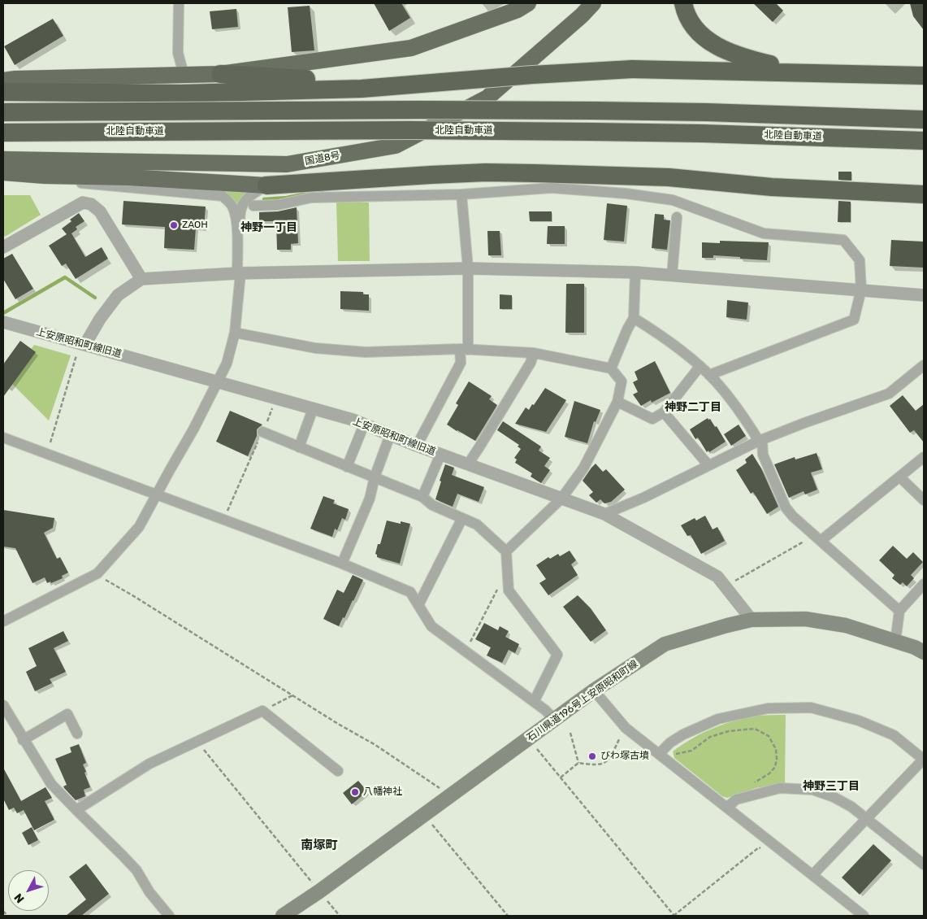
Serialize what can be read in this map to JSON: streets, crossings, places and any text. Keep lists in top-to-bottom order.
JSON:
{
  "streets": {
    "highway": ["北陸自動車道", "国道8号"],
    "main road": ["石川県道196号上安原昭和町線"],
    "street": ["上安原昭和町線旧道"]
  },
  "crossings": [
    ["上安原昭和町線旧道", "石川県道196号上安原昭和町線"]
  ],
  "districts": [
    "神野一丁目",
    "神野二丁目",
    "神野三丁目",
    "南塚町"
  ],
  "places": ["ZAOH", "びわ塚古墳", "八幡神社"],
  "north": "bottom left"
}
